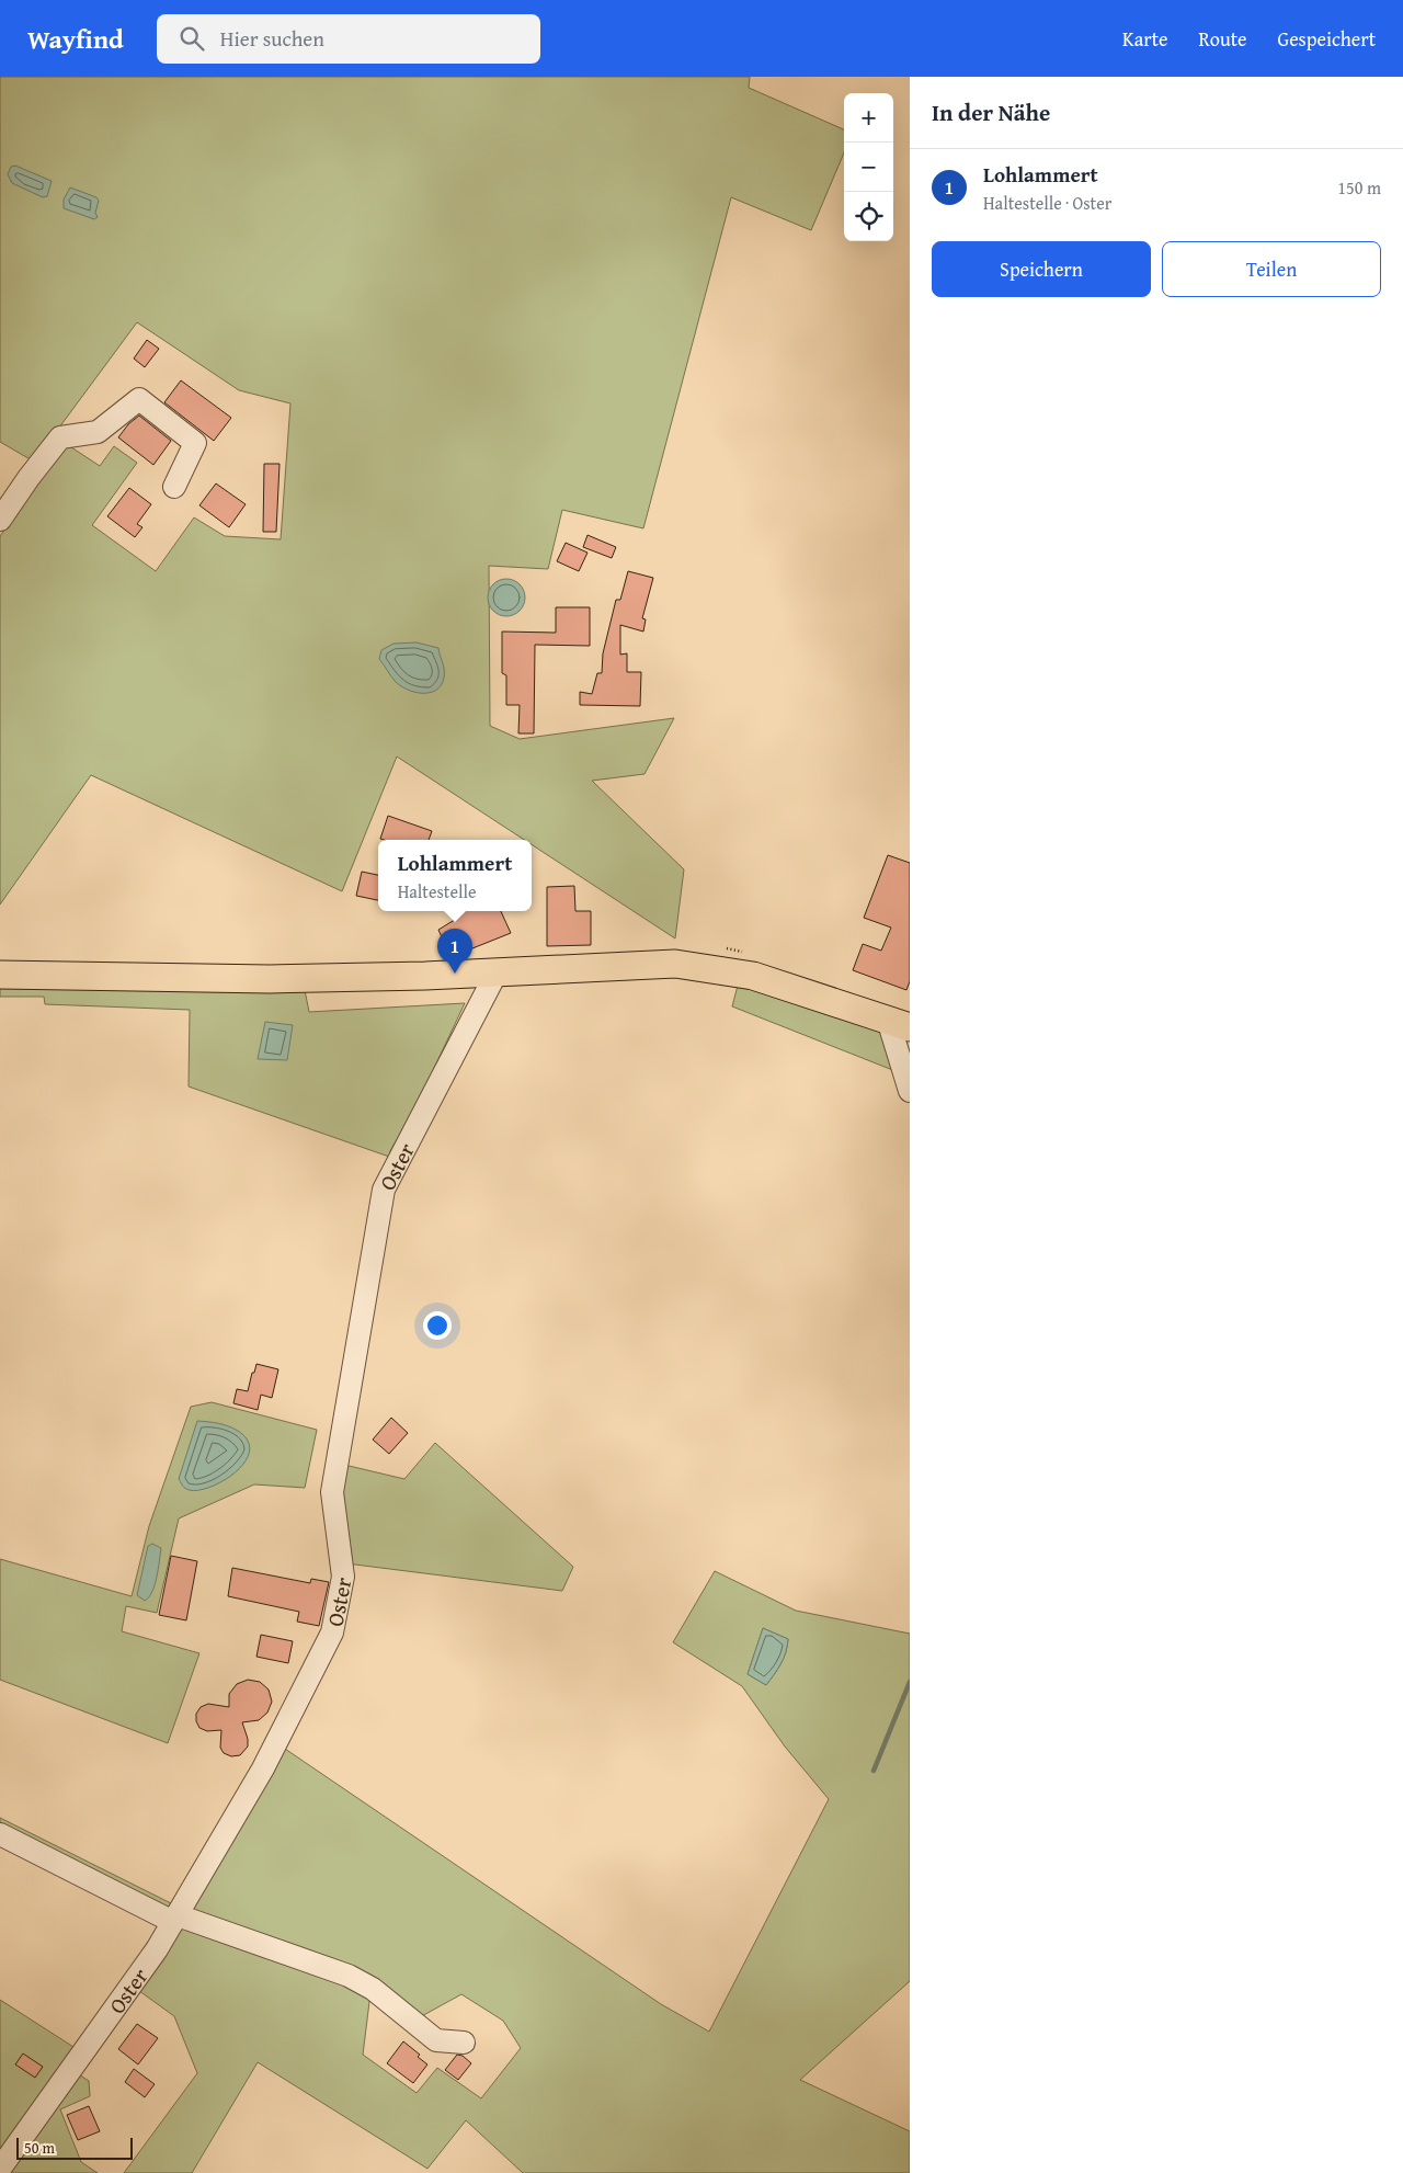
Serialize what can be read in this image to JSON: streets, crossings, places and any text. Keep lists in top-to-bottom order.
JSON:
{
  "streets": {
    "street": ["Oster"]
  },
  "scale_bar": "50 m",
  "page": {
    "header": "Wayfind",
    "search": "Hier suchen",
    "nav": ["Karte", "Route", "Gespeichert"],
    "heading": "In der Nähe",
    "map_buttons": ["+", "−"],
    "list": [
      {
        "mark": "1",
        "name": "Lohlammert",
        "note": "Haltestelle · Oster",
        "value": "150 m"
      }
    ],
    "buttons": ["Speichern", "Teilen"],
    "popup": ["Lohlammert", "Haltestelle"],
    "pins": "1",
    "scale": "50 m"
  }
}
